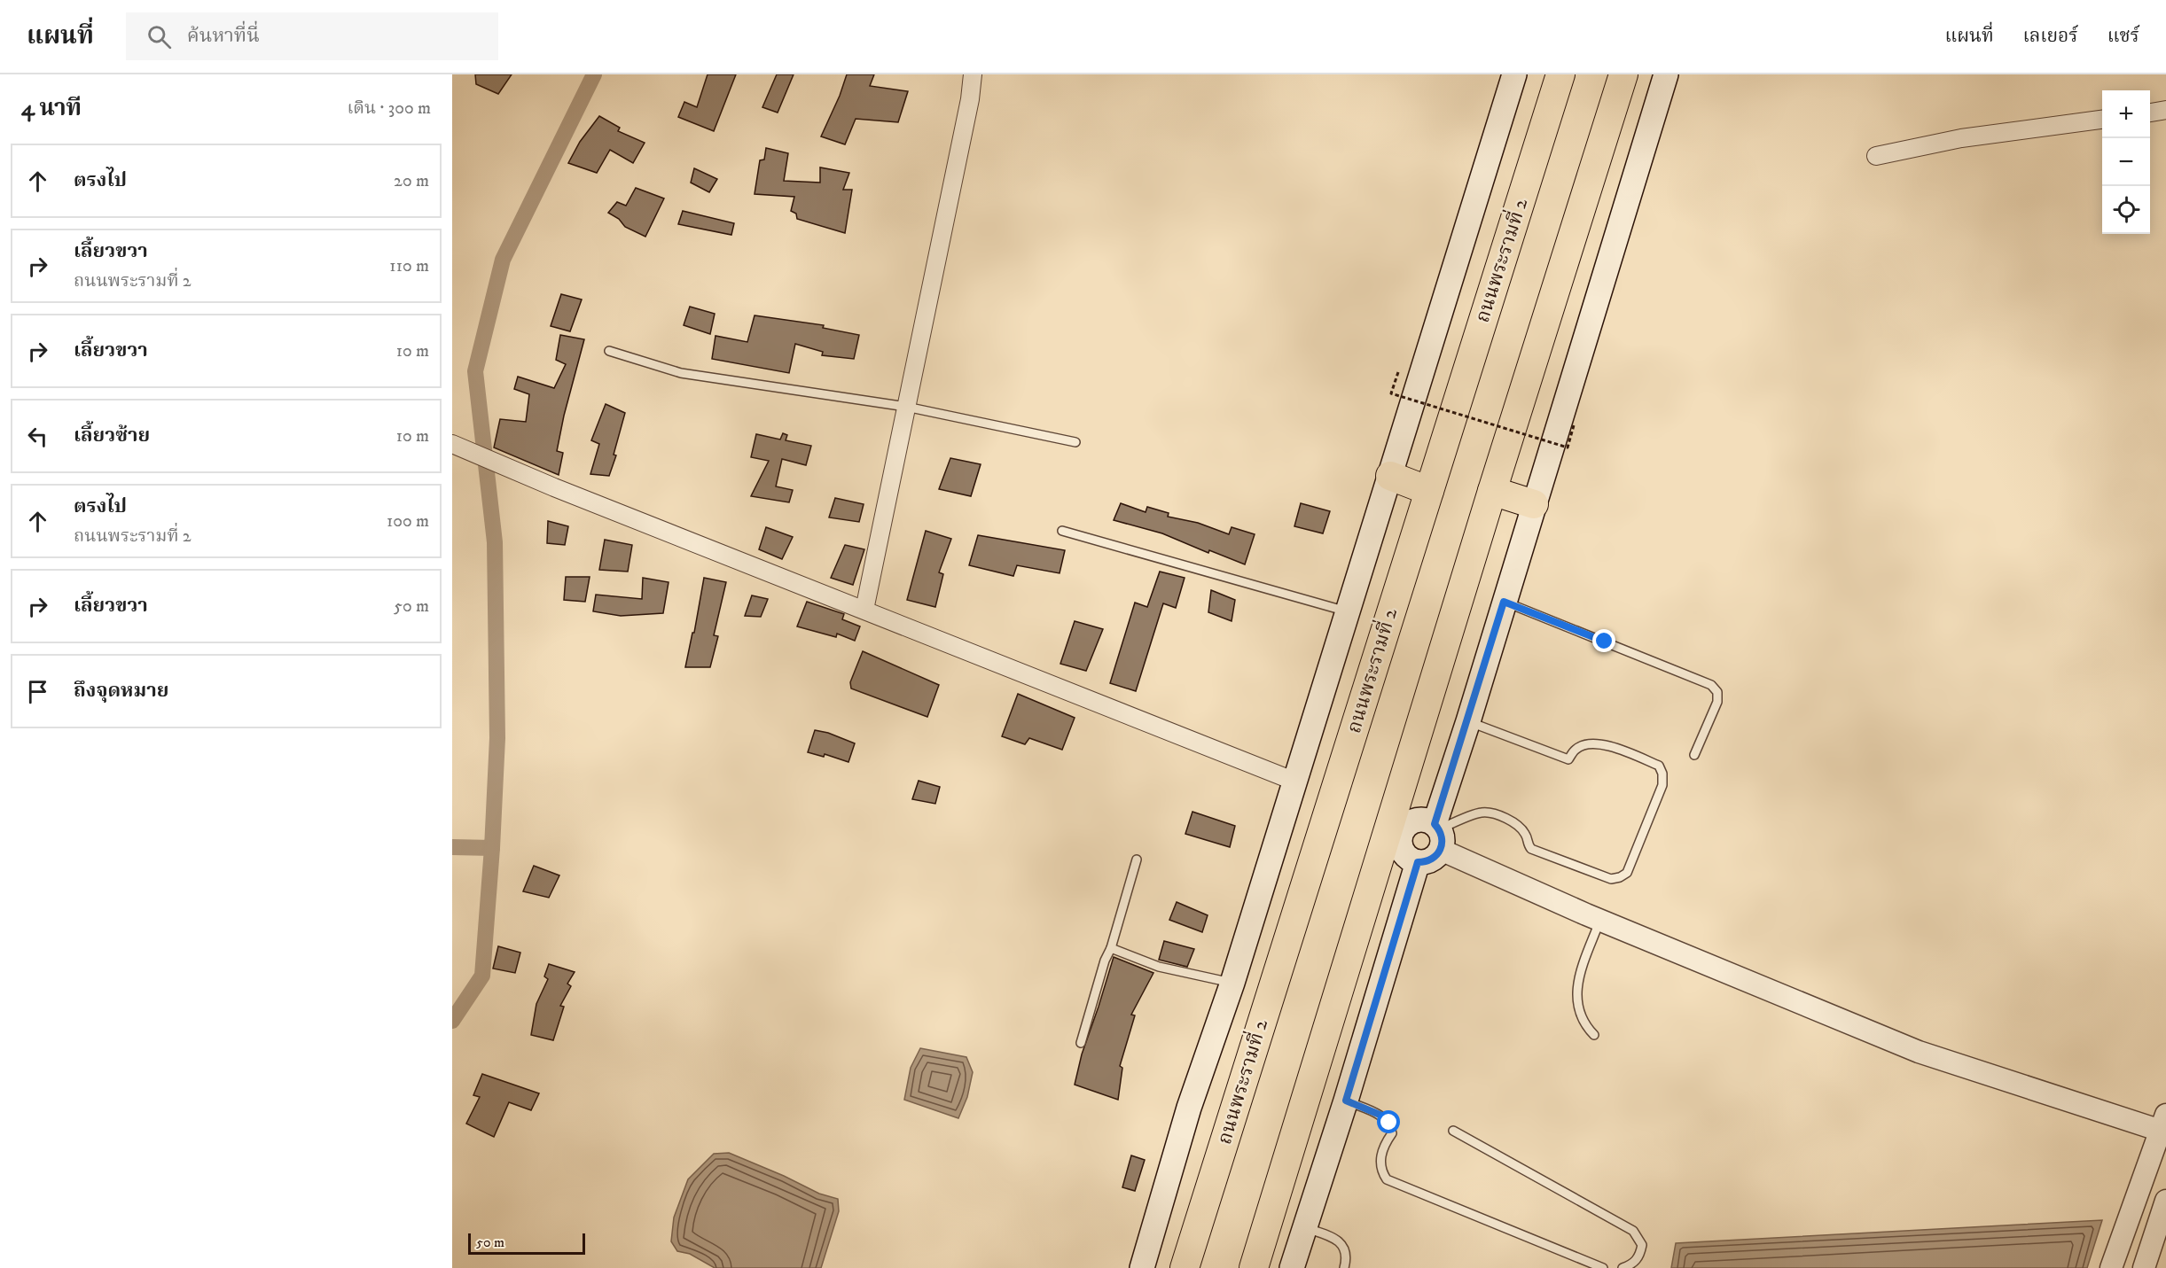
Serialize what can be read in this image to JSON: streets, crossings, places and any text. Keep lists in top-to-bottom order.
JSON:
{
  "streets": {
    "highway": ["ถนนพระรามที่ 2"]
  },
  "scale_bar": "50 m",
  "page": {
    "header": "แผนที่",
    "search": "ค้นหาที่นี่",
    "nav": ["แผนที่", "เลเยอร์", "แชร์"],
    "heading": ["4 นาที", "เดิน · 300 m"],
    "map_buttons": ["+", "−"],
    "list": [
      ["ตรงไป", "20 m"],
      ["เลี้ยวขวา", "ถนนพระรามที่ 2", "110 m"],
      ["เลี้ยวขวา", "10 m"],
      ["เลี้ยวซ้าย", "10 m"],
      ["ตรงไป", "ถนนพระรามที่ 2", "100 m"],
      ["เลี้ยวขวา", "50 m"],
      "ถึงจุดหมาย"
    ],
    "scale": "50 m"
  }
}
